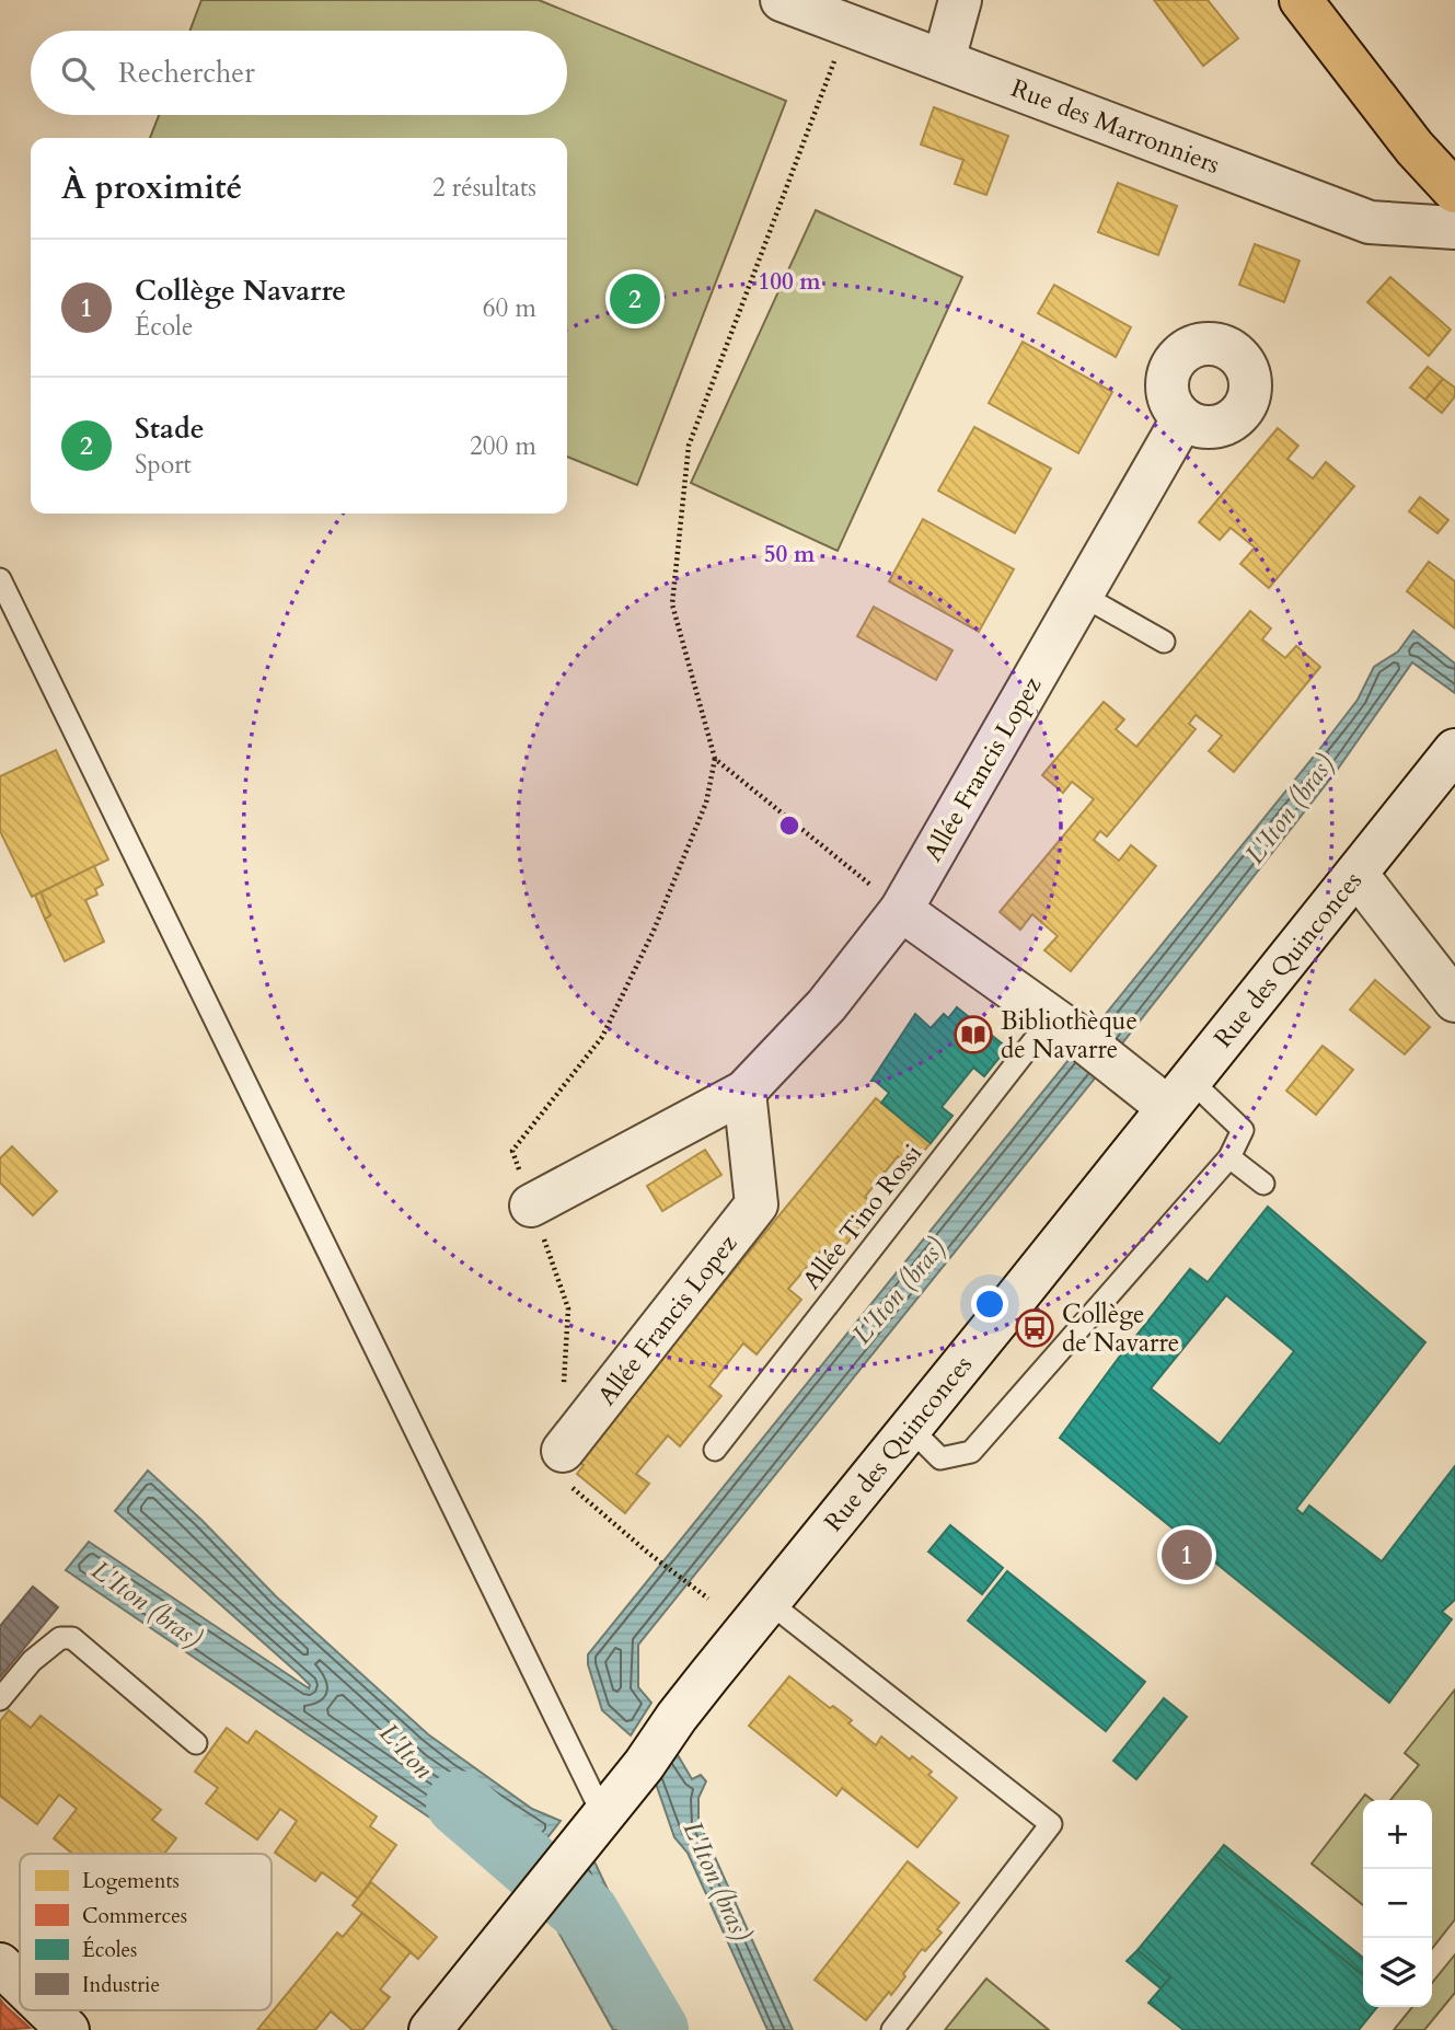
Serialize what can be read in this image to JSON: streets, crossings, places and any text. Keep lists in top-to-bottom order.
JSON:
{
  "streets": {
    "street": ["Rue des Marronniers", "Allée Francis Lopez", "Rue des Quinconces"],
    "lane": ["Allée Tino Rossi"]
  },
  "water": ["L'Iton (bras)", "L'Iton"],
  "places": {
    "library": ["Bibliothèque de Navarre"],
    "bus stop": ["Collège de Navarre"]
  },
  "legend": [
    "Logements",
    "Commerces",
    "Écoles",
    "Industrie"
  ],
  "page": {
    "search": "Rechercher",
    "heading": ["À proximité", "2 résultats"],
    "list": [
      {
        "mark": "1",
        "name": "Collège Navarre",
        "note": "École",
        "value": "60 m"
      },
      {
        "mark": "2",
        "name": "Stade",
        "note": "Sport",
        "value": "200 m"
      }
    ],
    "pins": ["2", "1"],
    "map_buttons": ["+", "−"]
  },
  "rings": ["100 m", "50 m"]
}
